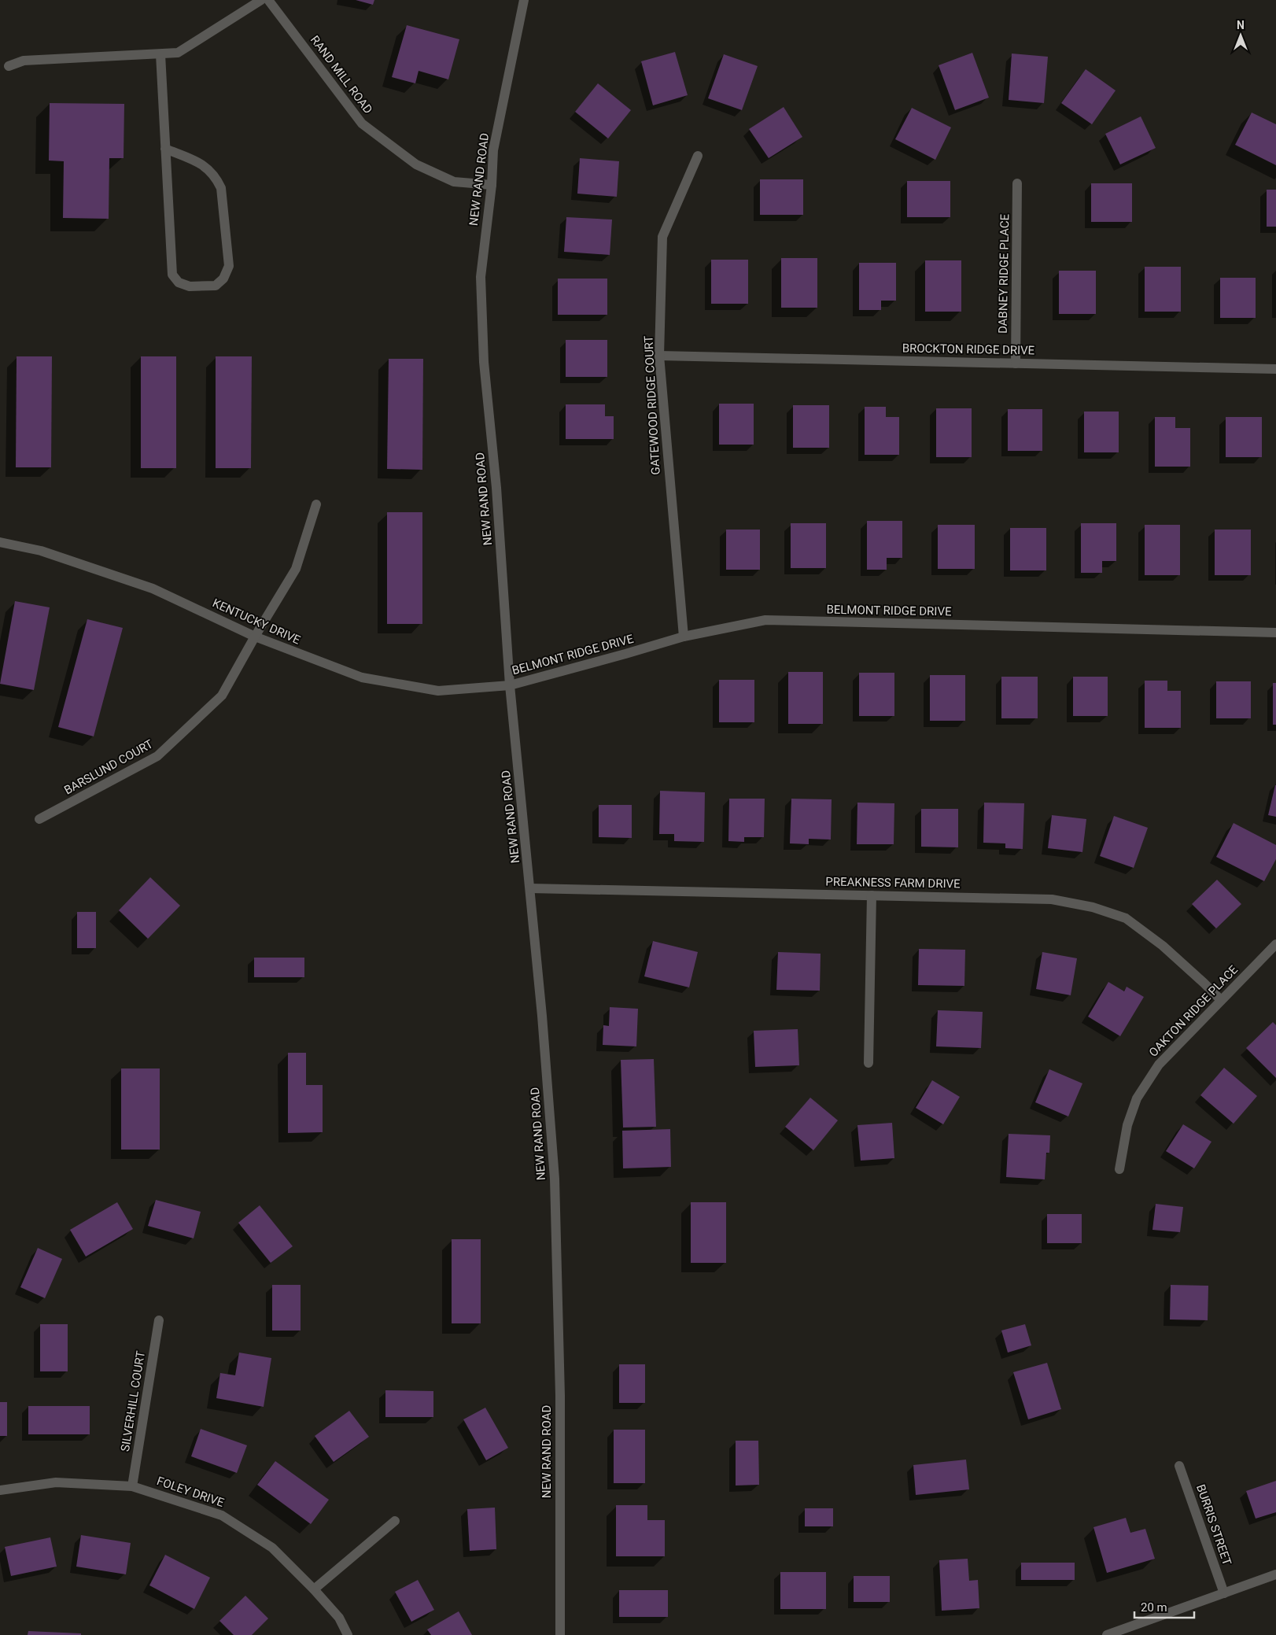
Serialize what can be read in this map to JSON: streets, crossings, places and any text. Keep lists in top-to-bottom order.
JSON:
{
  "streets": {
    "street": [
      "RAND MILL ROAD",
      "NEW RAND ROAD",
      "DABNEY RIDGE PLACE",
      "BROCKTON RIDGE DRIVE",
      "GATEWOOD RIDGE COURT",
      "BELMONT RIDGE DRIVE",
      "KENTUCKY DRIVE",
      "BARSLUND COURT",
      "PREAKNESS FARM DRIVE",
      "OAKTON RIDGE PLACE",
      "SILVERHILL COURT",
      "FOLEY DRIVE",
      "BURRIS STREET"
    ]
  },
  "crossings": [
    ["RAND MILL ROAD", "NEW RAND ROAD"],
    ["NEW RAND ROAD", "BELMONT RIDGE DRIVE"],
    ["NEW RAND ROAD", "KENTUCKY DRIVE"],
    ["NEW RAND ROAD", "PREAKNESS FARM DRIVE"],
    ["DABNEY RIDGE PLACE", "BROCKTON RIDGE DRIVE"],
    ["BROCKTON RIDGE DRIVE", "GATEWOOD RIDGE COURT"],
    ["GATEWOOD RIDGE COURT", "BELMONT RIDGE DRIVE"],
    ["BELMONT RIDGE DRIVE", "KENTUCKY DRIVE"],
    ["KENTUCKY DRIVE", "BARSLUND COURT"],
    ["PREAKNESS FARM DRIVE", "OAKTON RIDGE PLACE"],
    ["SILVERHILL COURT", "FOLEY DRIVE"]
  ],
  "scale_bar": "20 m",
  "north": "top"
}
